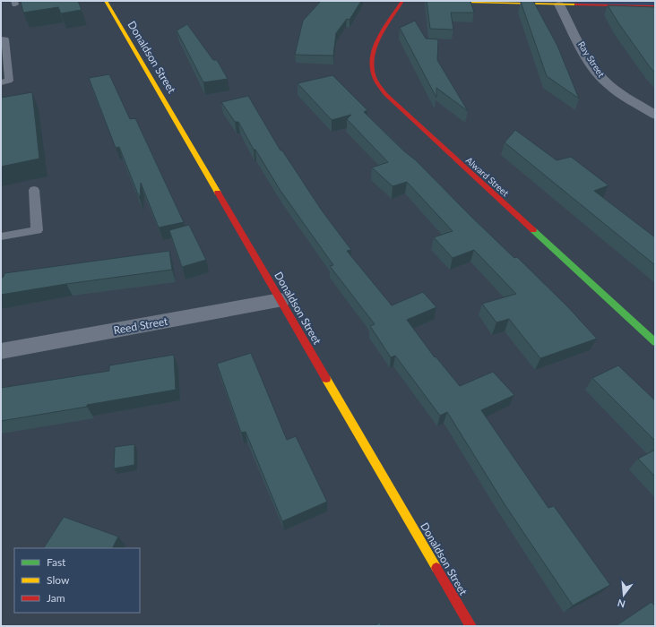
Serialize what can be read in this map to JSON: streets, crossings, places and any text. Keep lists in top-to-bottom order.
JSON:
{
  "streets": {
    "street": [
      "Donaldson Street",
      "Ray Street",
      "Alward Street",
      "Reed Street"
    ]
  },
  "crossings": [
    ["Donaldson Street", "Reed Street"]
  ],
  "legend": ["Fast", "Slow", "Jam"],
  "north": "bottom"
}
